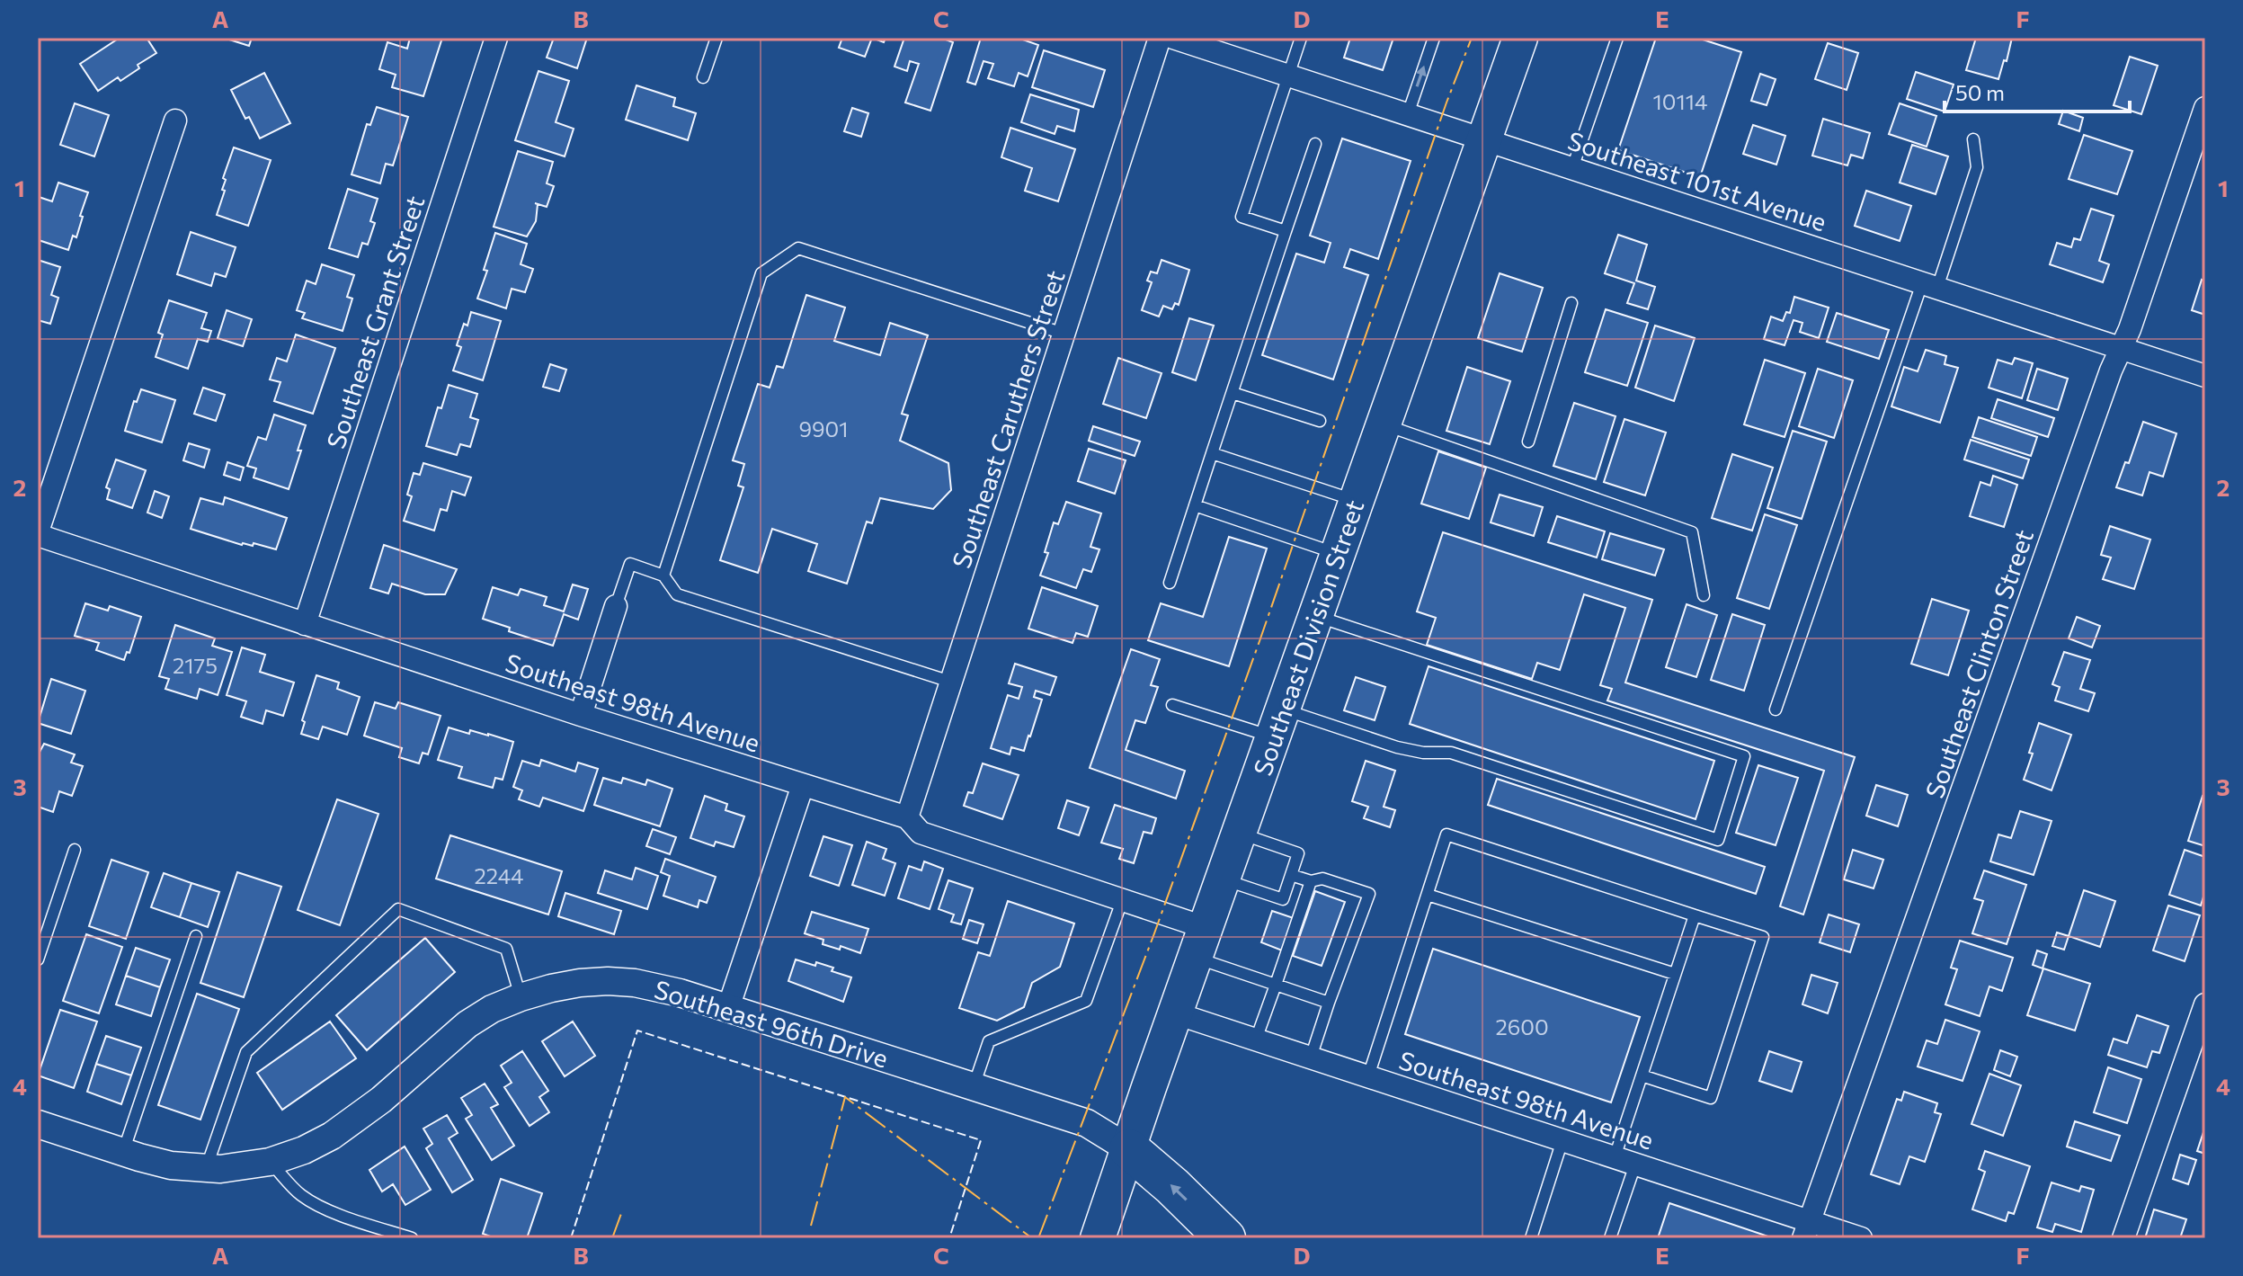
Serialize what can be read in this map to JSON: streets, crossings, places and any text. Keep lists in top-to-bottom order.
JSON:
{
  "streets": {
    "main road": ["Southeast Division Street"],
    "street": [
      "Southeast 101st Avenue",
      "Southeast Grant Street",
      "Southeast Caruthers Street",
      "Southeast Clinton Street",
      "Southeast 98th Avenue",
      "Southeast 96th Drive"
    ]
  },
  "crossings": [
    ["Southeast 101st Avenue", "Southeast Division Street"],
    ["Southeast 101st Avenue", "Southeast Clinton Street"],
    ["Southeast Grant Street", "Southeast 98th Avenue"],
    ["Southeast Caruthers Street", "Southeast 98th Avenue"],
    ["Southeast Division Street", "Southeast 98th Avenue"],
    ["Southeast Division Street", "Southeast 96th Drive"],
    ["Southeast Clinton Street", "Southeast 98th Avenue"]
  ],
  "house_numbers": [
    "10114",
    "9901",
    "2175",
    "2244",
    "2600"
  ],
  "scale_bar": "50 m",
  "grid": {
    "columns": [
      "A",
      "B",
      "C",
      "D",
      "E",
      "F"
    ],
    "rows": [
      "1",
      "2",
      "3",
      "4"
    ]
  }
}
